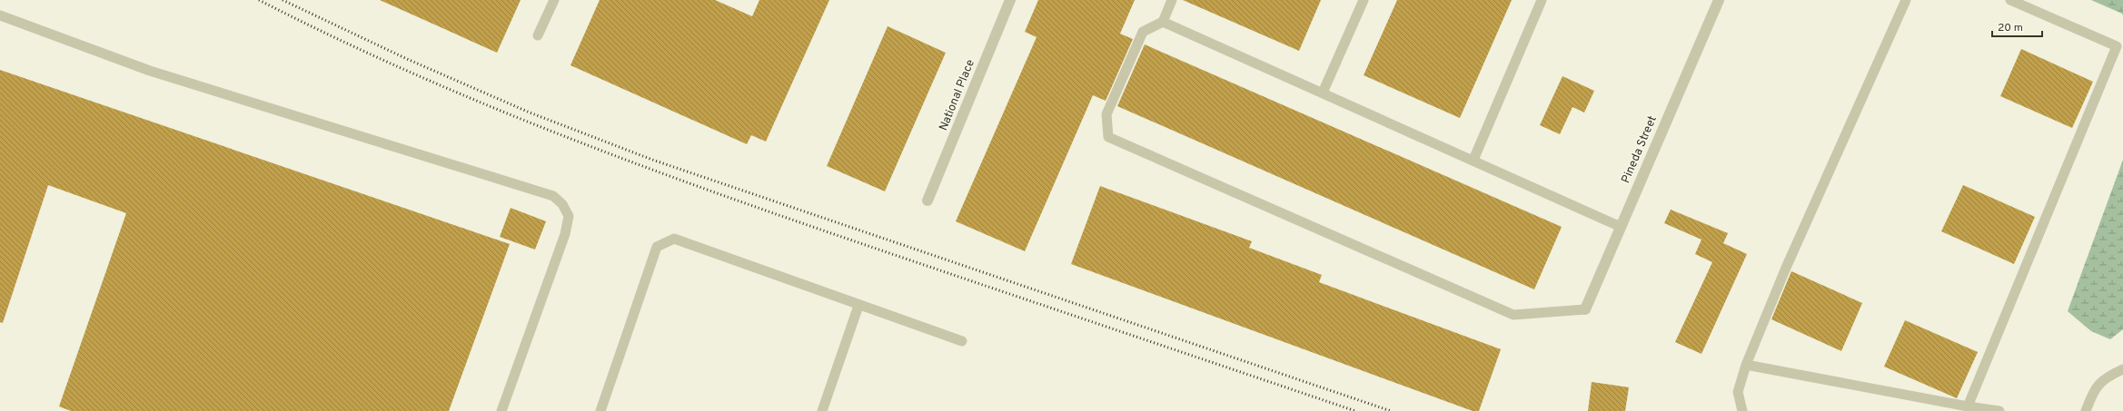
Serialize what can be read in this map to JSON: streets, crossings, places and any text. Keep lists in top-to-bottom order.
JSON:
{
  "streets": {
    "street": ["National Place", "Pineda Street"]
  },
  "scale_bar": "20 m"
}
